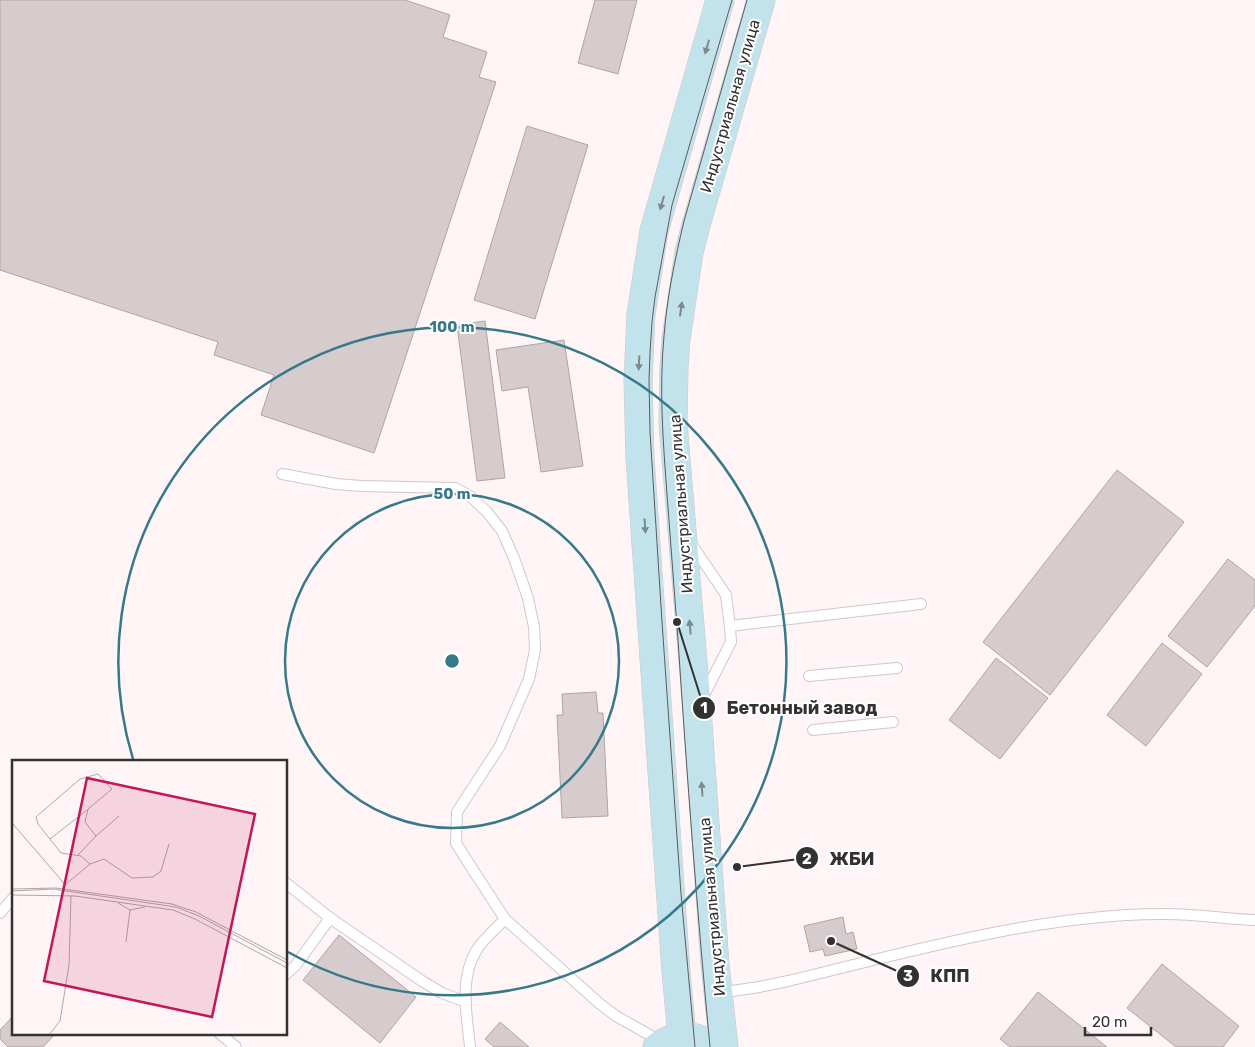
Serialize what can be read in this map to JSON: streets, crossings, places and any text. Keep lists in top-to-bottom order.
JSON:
{
  "streets": {
    "main road": ["Индустриальная улица"]
  },
  "places": ["Бетонный завод", "ЖБИ", "КПП"],
  "scale_bar": "20 m",
  "rings": ["100 m", "50 m"]
}
